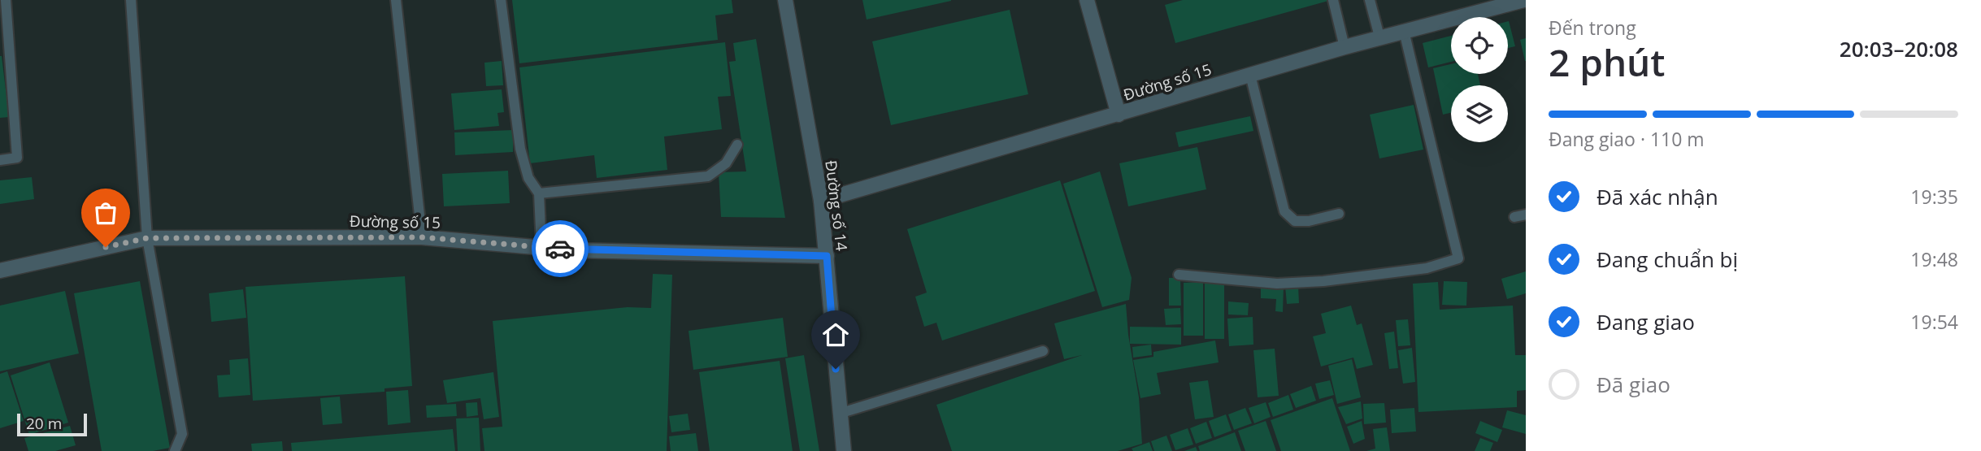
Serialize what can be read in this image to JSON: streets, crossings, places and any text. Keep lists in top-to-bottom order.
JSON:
{
  "streets": {
    "street": ["Đường số 15", "Đường số 14"]
  },
  "crossings": [
    ["Đường số 15", "Đường số 14"]
  ],
  "scale_bar": "20 m",
  "page": {
    "heading": ["2 phút", "Đến trong", "20:03–20:08"],
    "bar": "Đang giao · 110 m",
    "list": [
      ["Đã xác nhận", "19:35"],
      ["Đang chuẩn bị", "19:48"],
      ["Đang giao", "19:54"],
      "Đã giao"
    ],
    "scale": "20 m"
  }
}
